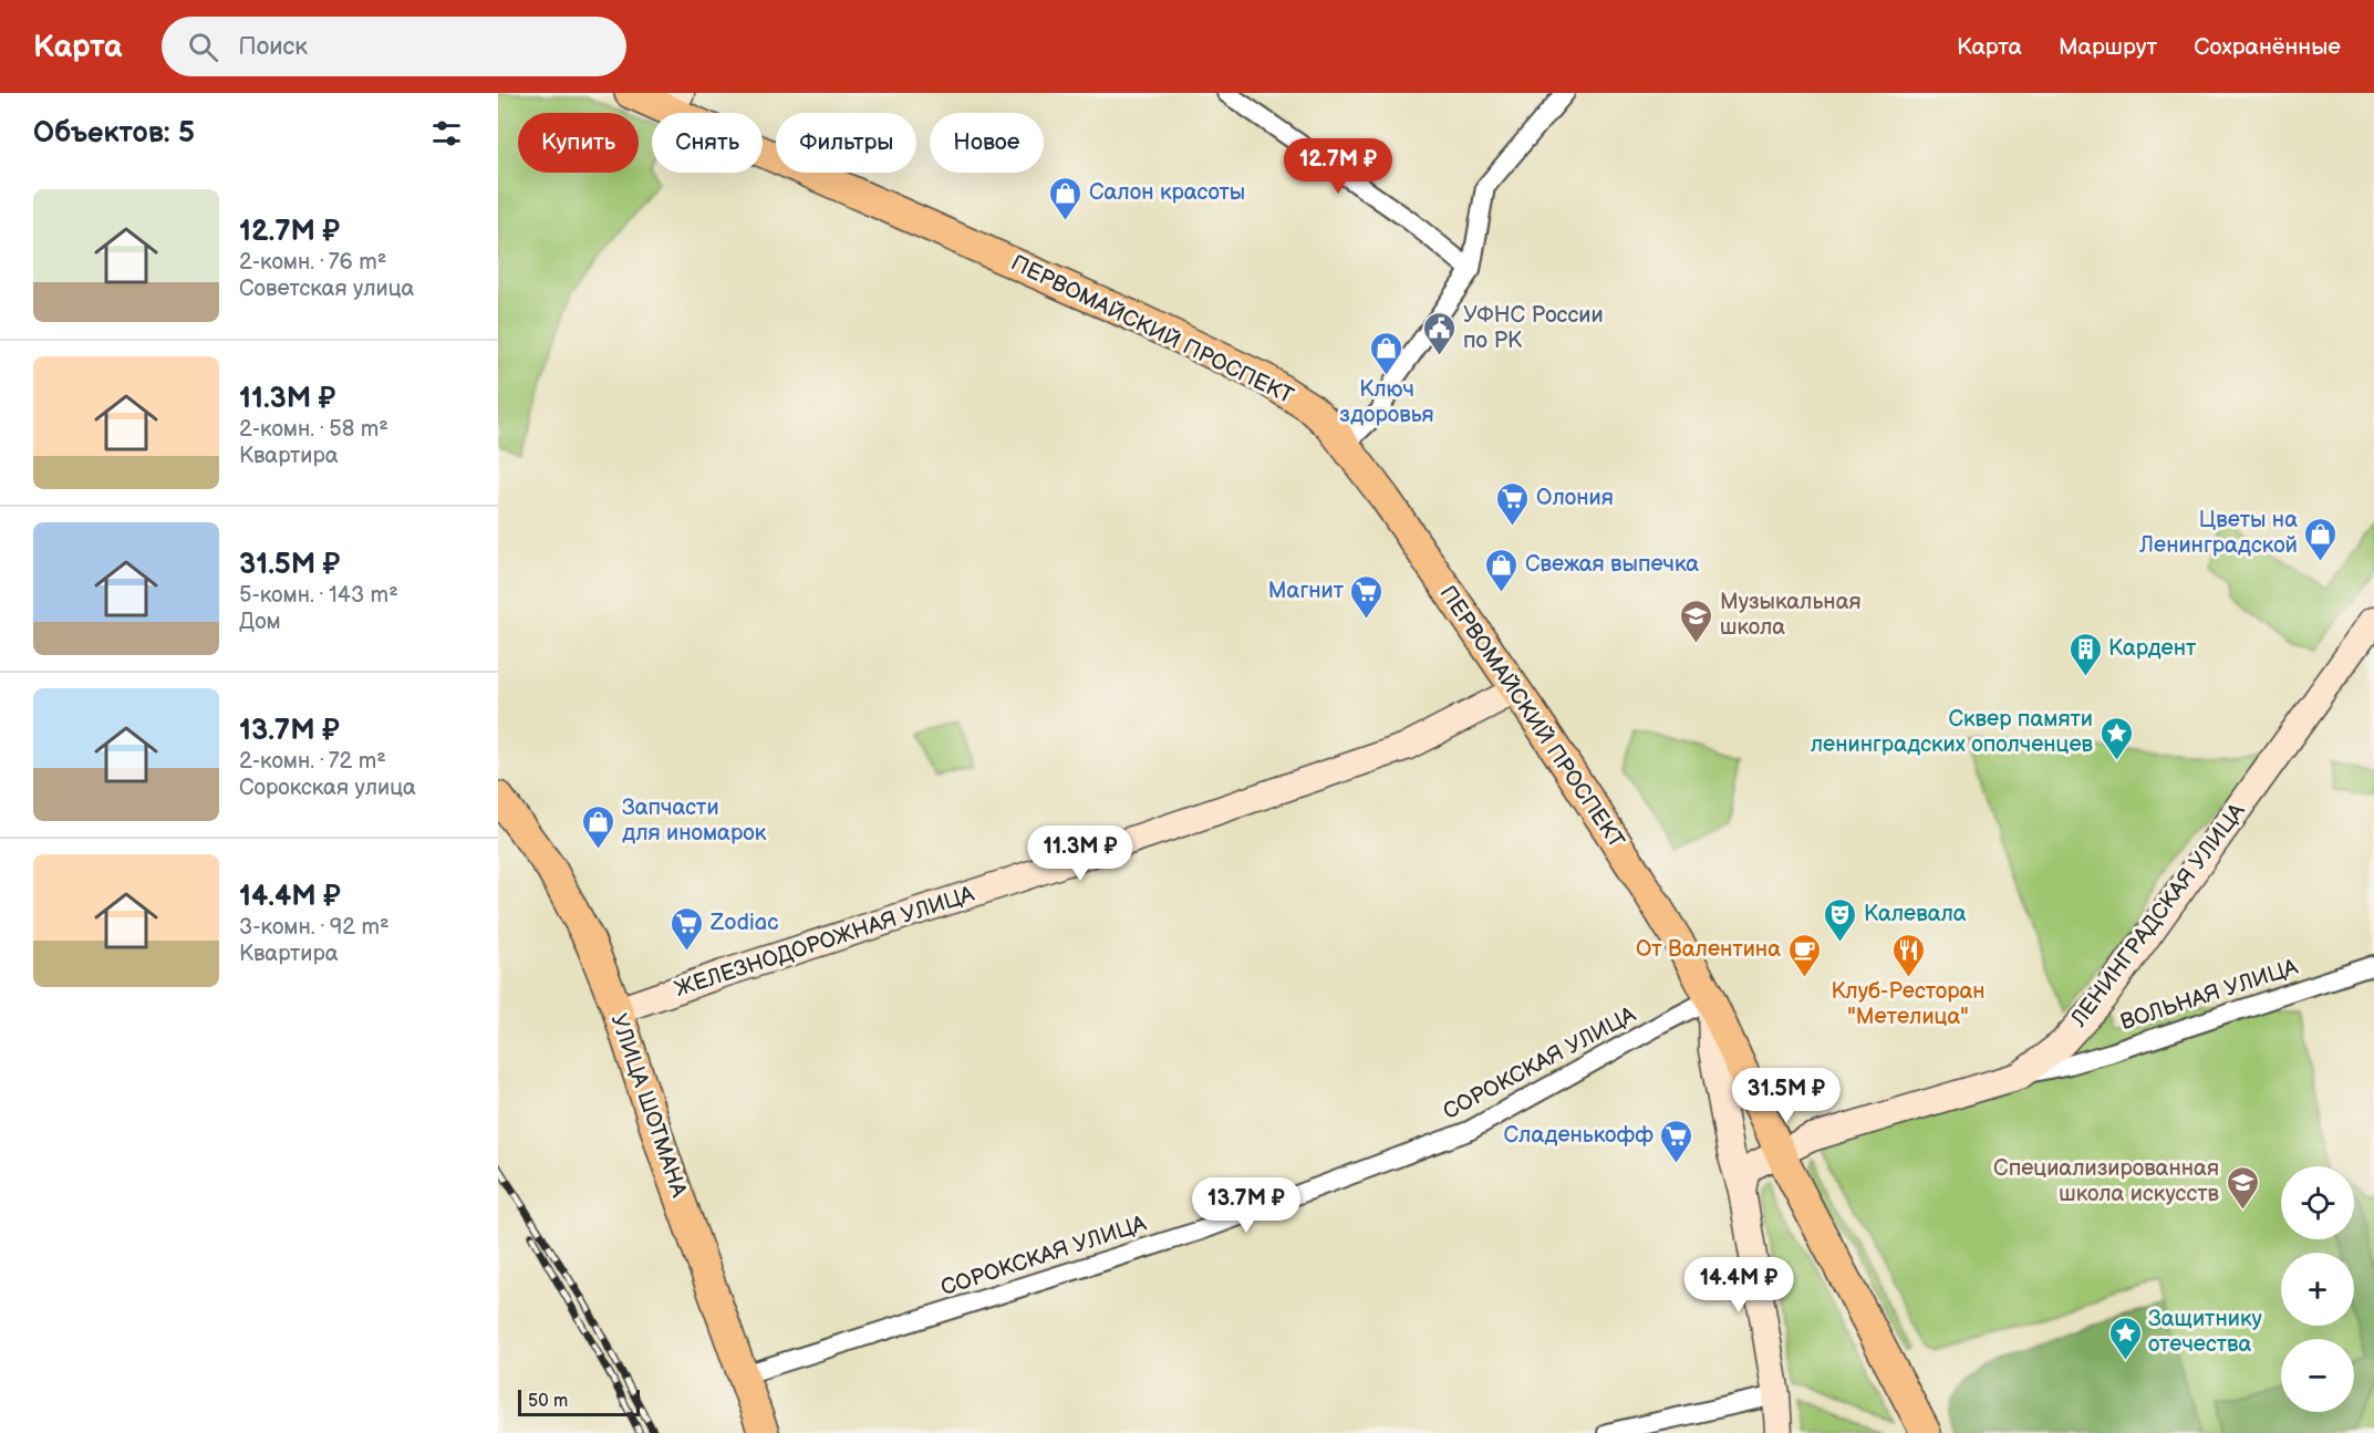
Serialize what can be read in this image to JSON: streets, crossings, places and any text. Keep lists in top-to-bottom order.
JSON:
{
  "streets": {
    "main road": ["ПЕРВОМАЙСКИЙ ПРОСПЕКТ", "УЛИЦА ШОТМАНА"],
    "street": [
      "ЛЕНИНГРАДСКАЯ УЛИЦА",
      "ЖЕЛЕЗНОДОРОЖНАЯ УЛИЦА",
      "ВОЛЬНАЯ УЛИЦА",
      "СОРОКСКАЯ УЛИЦА"
    ]
  },
  "crossings": [
    ["ПЕРВОМАЙСКИЙ ПРОСПЕКТ", "ЛЕНИНГРАДСКАЯ УЛИЦА"],
    ["ПЕРВОМАЙСКИЙ ПРОСПЕКТ", "ЖЕЛЕЗНОДОРОЖНАЯ УЛИЦА"],
    ["ПЕРВОМАЙСКИЙ ПРОСПЕКТ", "СОРОКСКАЯ УЛИЦА"],
    ["ЛЕНИНГРАДСКАЯ УЛИЦА", "ВОЛЬНАЯ УЛИЦА"],
    ["ЖЕЛЕЗНОДОРОЖНАЯ УЛИЦА", "УЛИЦА ШОТМАНА"],
    ["СОРОКСКАЯ УЛИЦА", "УЛИЦА ШОТМАНА"]
  ],
  "places": {
    "shop": [
      "Салон красоты",
      "Ключ здоровья",
      "Цветы на Ленинградской",
      "Свежая выпечка",
      "Запчасти для иномарок"
    ],
    "public building": ["УФНС России по РК"],
    "supermarket": [
      "Олония",
      "Магнит",
      "Zodiac",
      "Сладенькофф"
    ],
    "school or university": ["Музыкальная школа", "Специализированная школа искусств"],
    "building": ["Кардент"],
    "place": ["Сквер памяти ленинградских ополченцев", "Защитнику отечества"],
    "theatre": ["Калевала"],
    "cafe": ["От Валентина"],
    "restaurant": ["Клуб-Ресторан \"Метелица\""]
  },
  "scale_bar": "50 m",
  "page": {
    "header": "Карта",
    "search": "Поиск",
    "nav": ["Карта", "Маршрут", "Сохранённые"],
    "heading": "Объектов: 5",
    "chip": [
      "Купить",
      "Снять",
      "Фильтры",
      "Новое"
    ],
    "price": [
      "12.7M ₽",
      "11.3M ₽",
      "31.5M ₽",
      "13.7M ₽",
      "14.4M ₽"
    ],
    "list": [
      {
        "name": "12.7M ₽",
        "note": "2-комн. · 76 m² · Советская улица"
      },
      {
        "name": "11.3M ₽",
        "note": "2-комн. · 58 m² · Квартира"
      },
      {
        "name": "31.5M ₽",
        "note": "5-комн. · 143 m² · Дом"
      },
      {
        "name": "13.7M ₽",
        "note": "2-комн. · 72 m² · Сорокская улица"
      },
      {
        "name": "14.4M ₽",
        "note": "3-комн. · 92 m² · Квартира"
      }
    ],
    "map_buttons": ["+", "−"],
    "scale": "50 m"
  }
}
